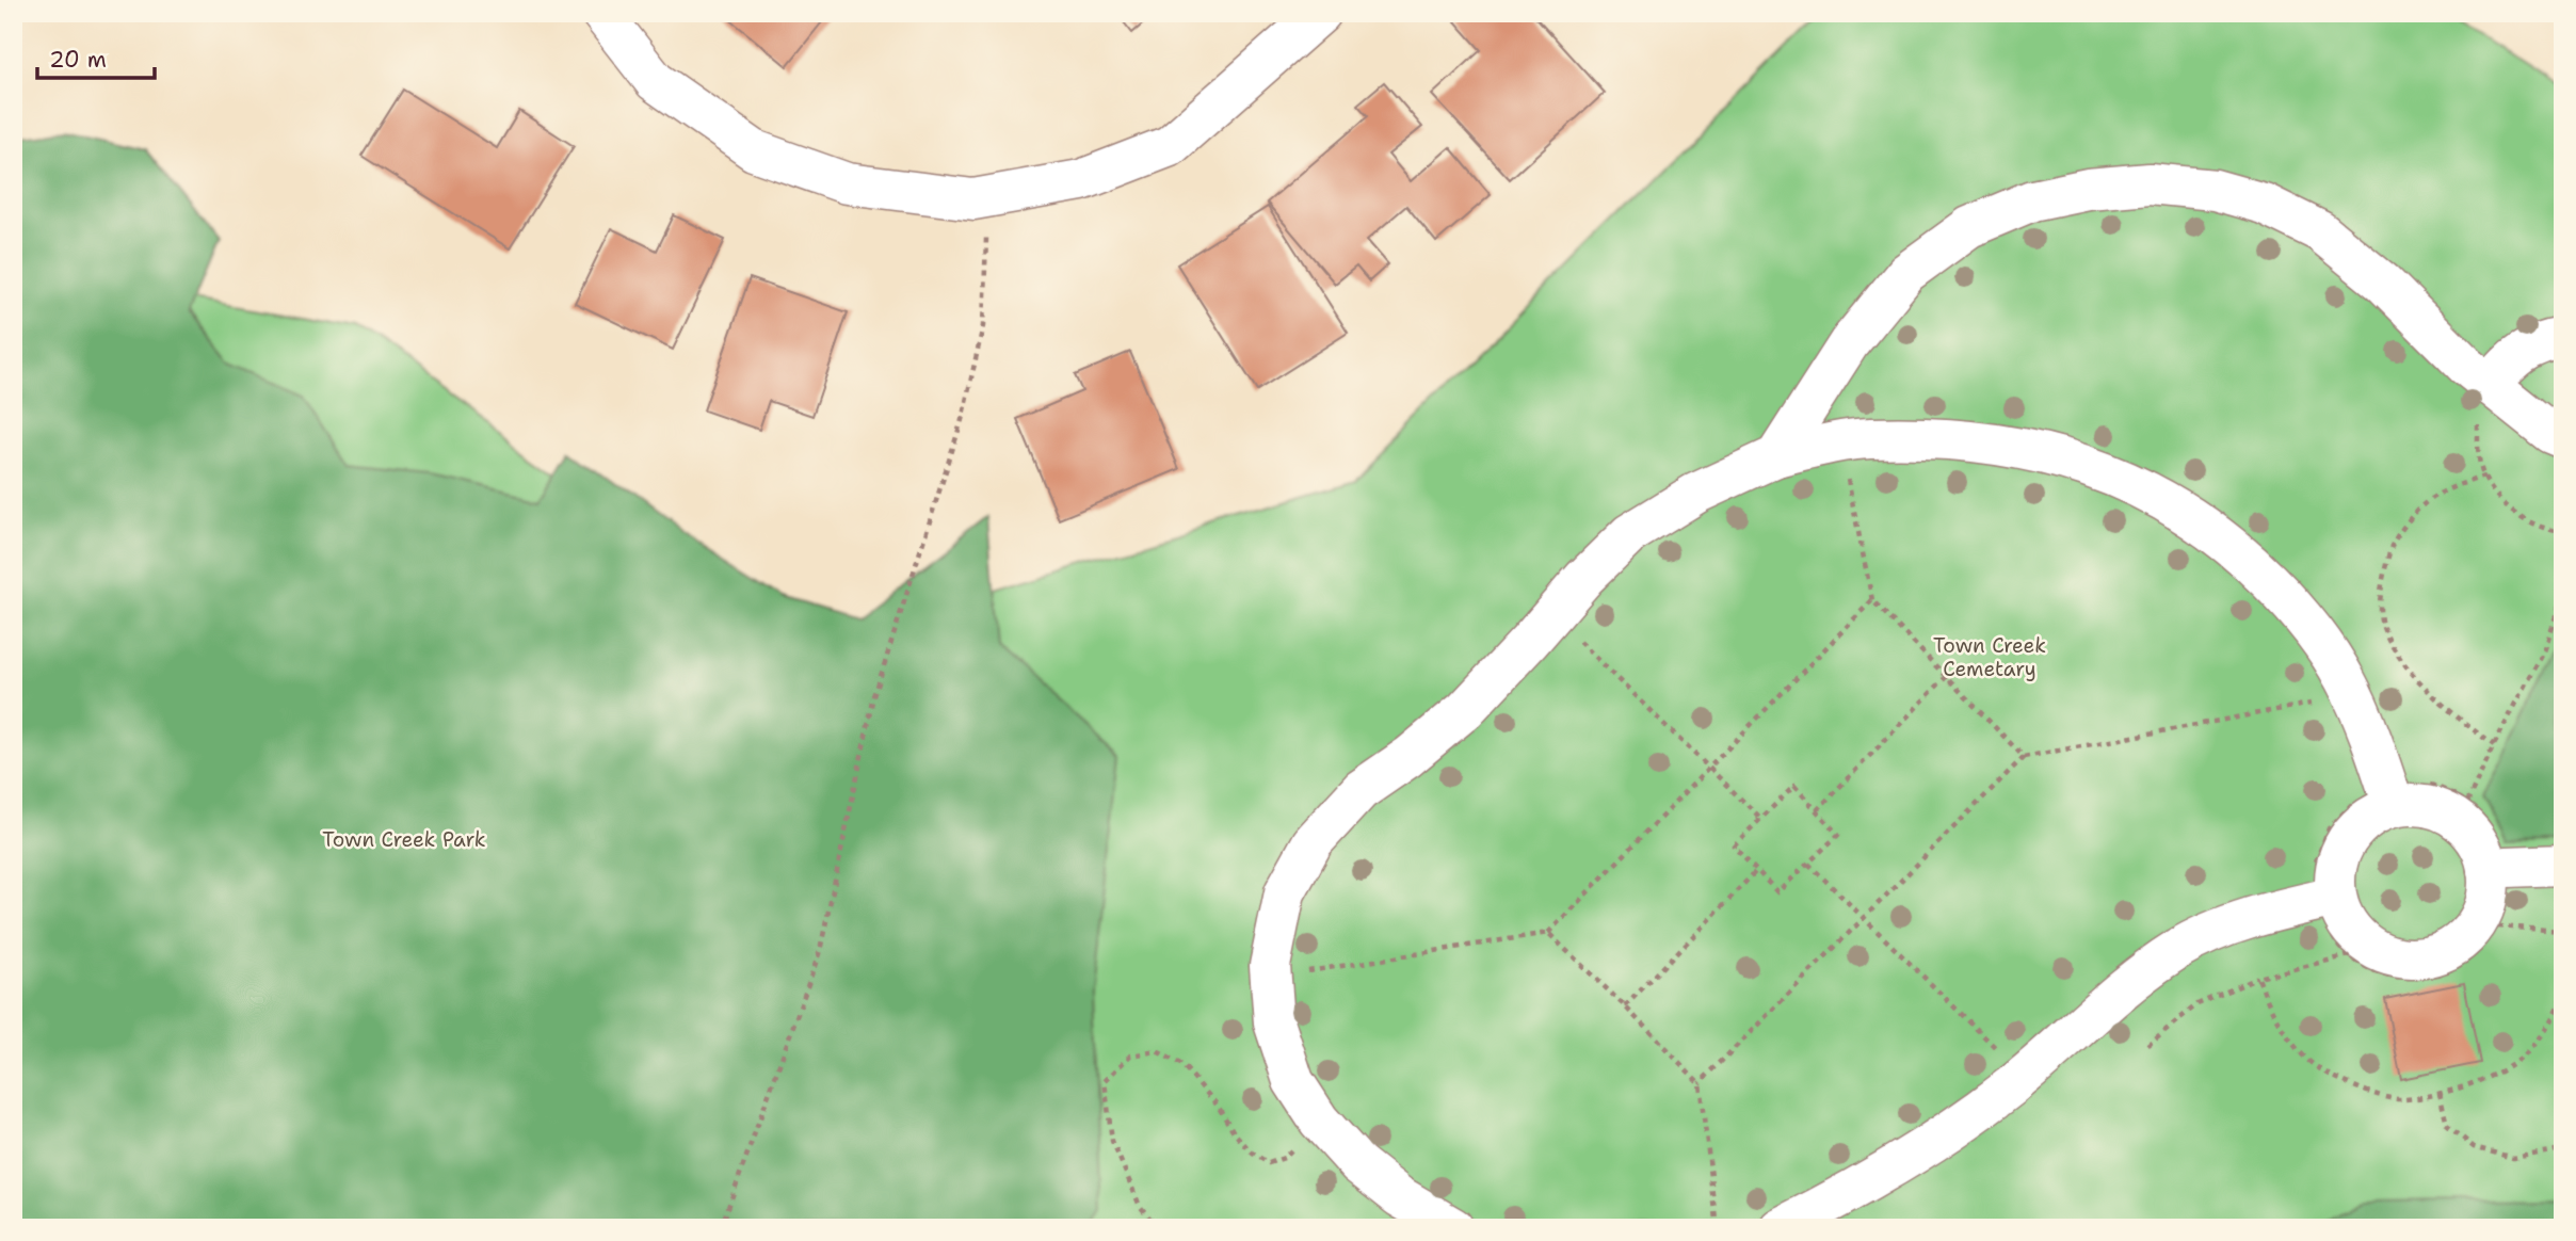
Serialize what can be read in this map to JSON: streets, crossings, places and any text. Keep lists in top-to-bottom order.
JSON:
{
  "parks": ["Town Creek Cemetary", "Town Creek Park"],
  "scale_bar": "20 m"
}
